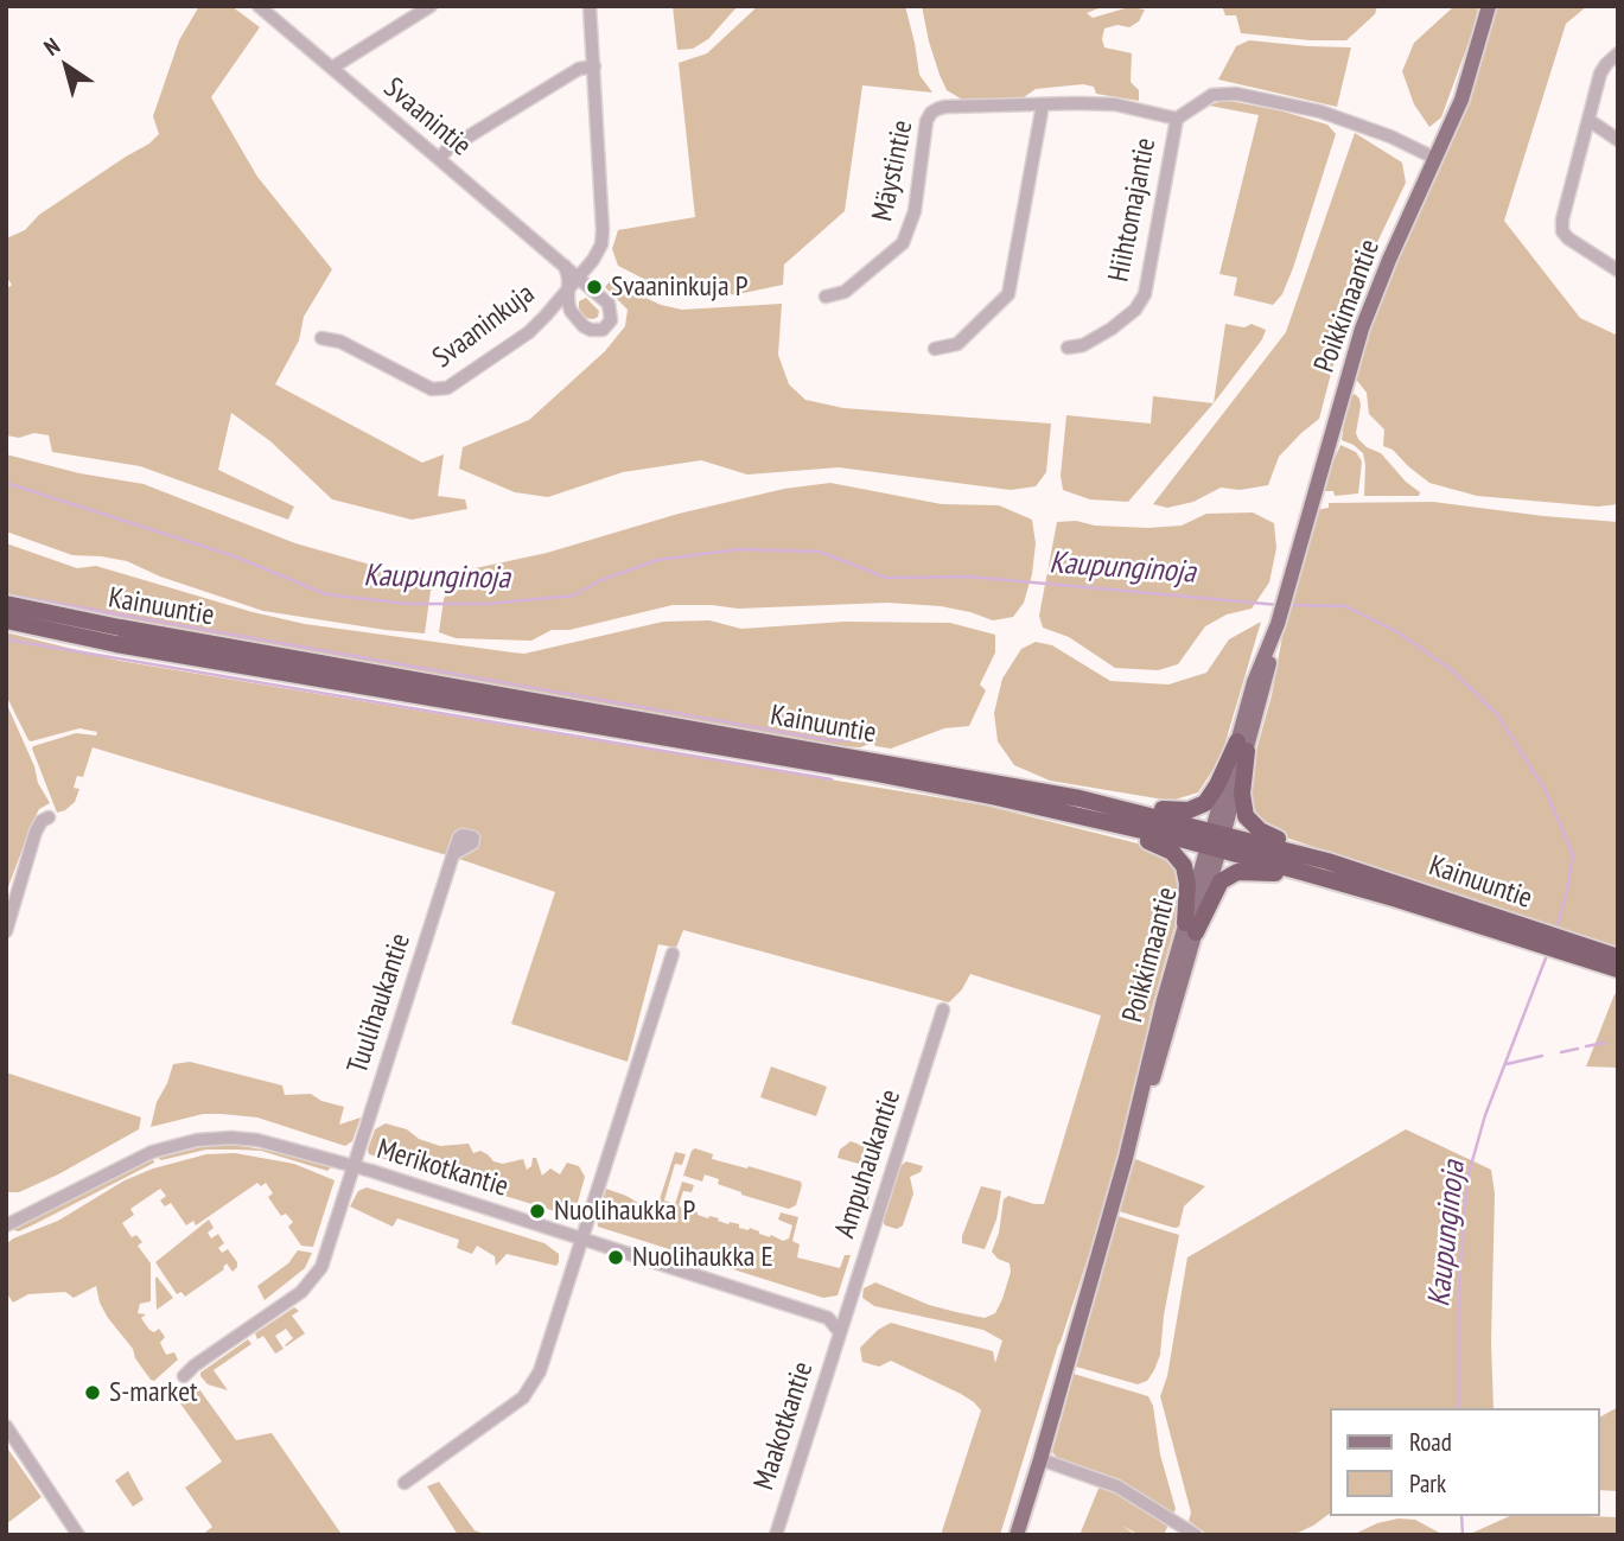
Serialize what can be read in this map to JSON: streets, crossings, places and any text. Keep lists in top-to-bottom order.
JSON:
{
  "streets": {
    "highway": ["Kainuuntie"],
    "main road": ["Poikkimaantie"],
    "street": [
      "Svaanintie",
      "Mäystintie",
      "Hiihtomajantie",
      "Svaaninkuja",
      "Tuulihaukantie",
      "Ampuhaukantie",
      "Merikotkantie",
      "Maakotkantie"
    ]
  },
  "crossings": [
    ["Svaanintie", "Svaaninkuja"],
    ["Mäystintie", "Hiihtomajantie"],
    ["Hiihtomajantie", "Poikkimaantie"],
    ["Poikkimaantie", "Kainuuntie"],
    ["Tuulihaukantie", "Merikotkantie"],
    ["Ampuhaukantie", "Merikotkantie"],
    ["Ampuhaukantie", "Maakotkantie"],
    ["Merikotkantie", "Maakotkantie"]
  ],
  "water": ["Kaupunginoja"],
  "places": [
    "Svaaninkuja P",
    "Nuolihaukka P",
    "Nuolihaukka E",
    "S-market"
  ],
  "legend": ["Road", "Park"],
  "north": "top left"
}
